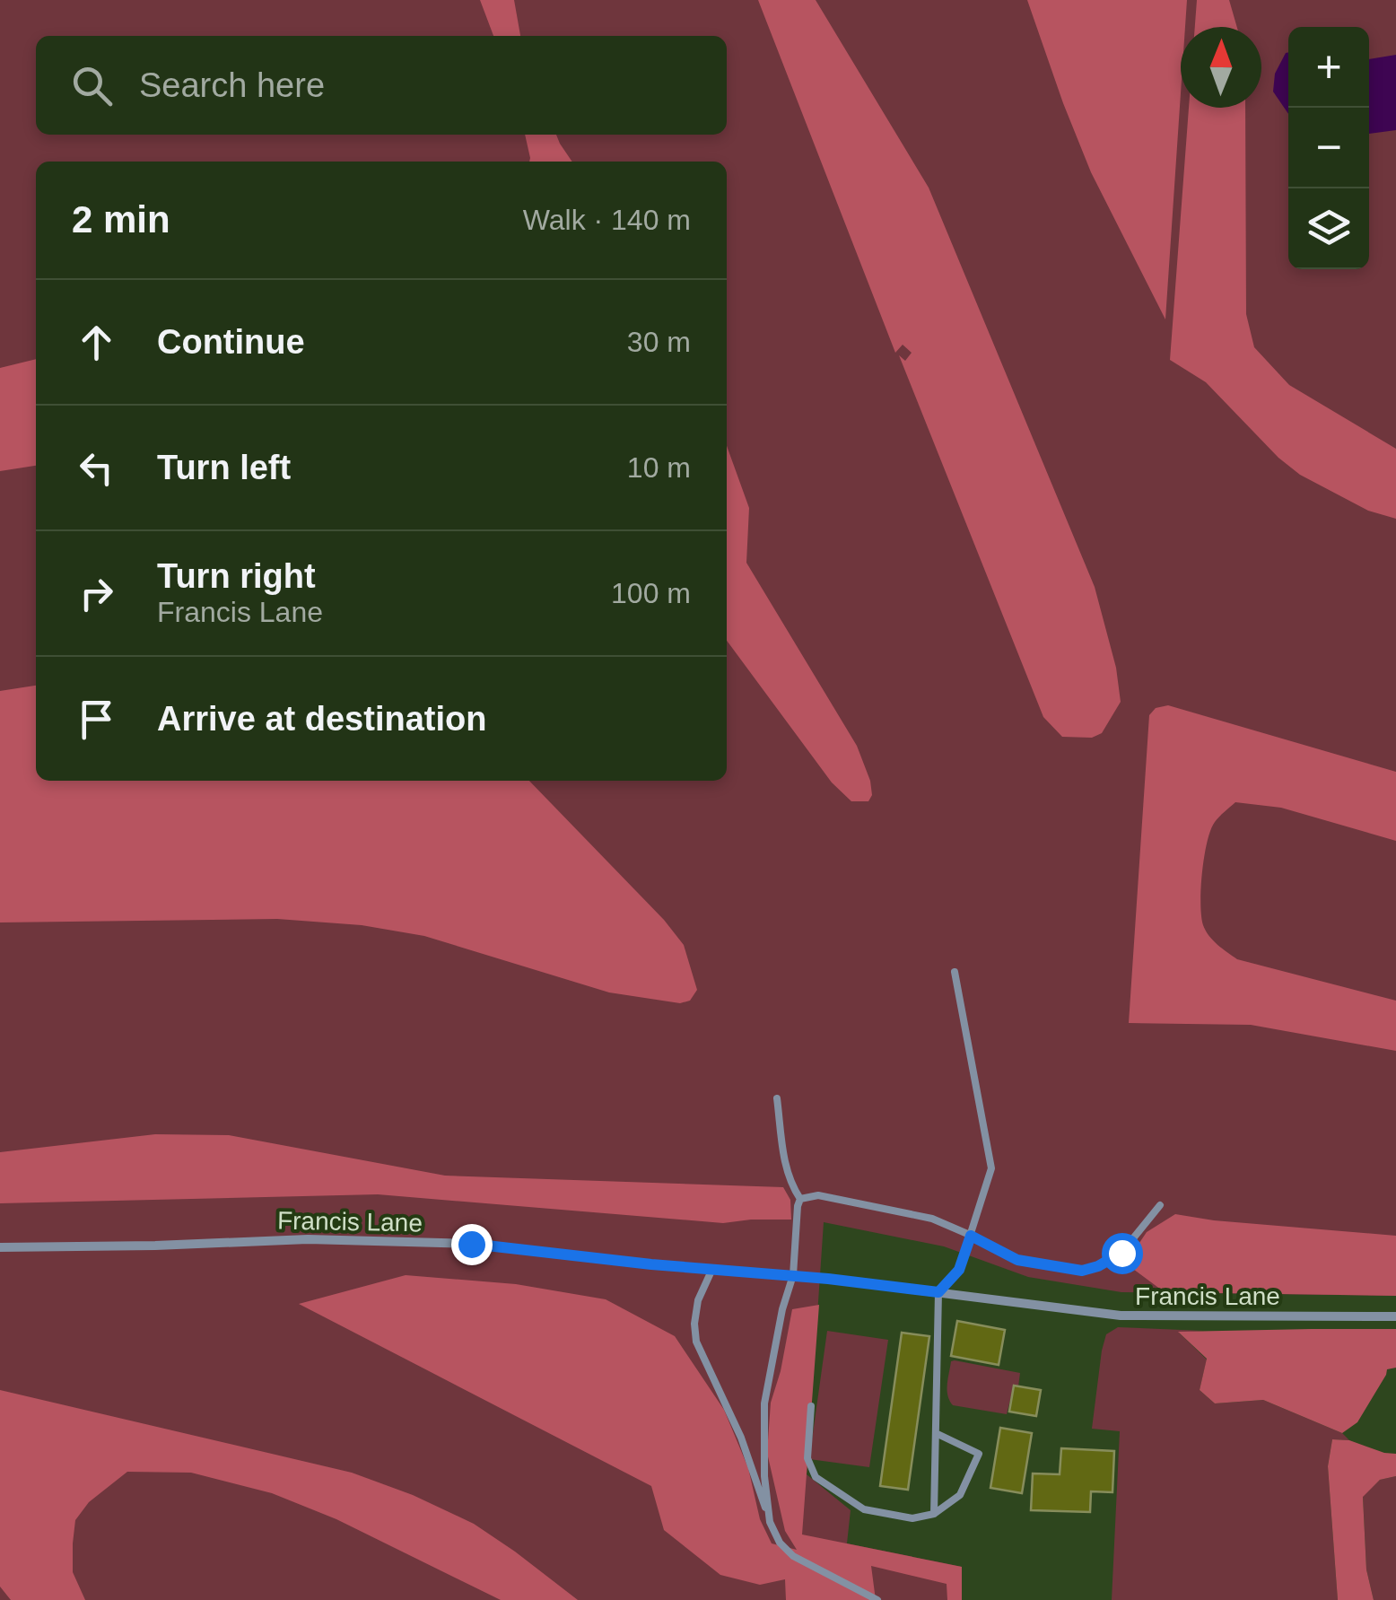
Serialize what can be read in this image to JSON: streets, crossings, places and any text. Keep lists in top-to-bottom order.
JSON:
{
  "streets": {
    "street": ["Francis Lane"]
  },
  "north": "top",
  "page": {
    "map_buttons": ["+", "−"],
    "search": "Search here",
    "heading": ["2 min", "Walk · 140 m"],
    "list": [
      ["Continue", "30 m"],
      ["Turn left", "10 m"],
      ["Turn right", "Francis Lane", "100 m"],
      "Arrive at destination"
    ]
  }
}
